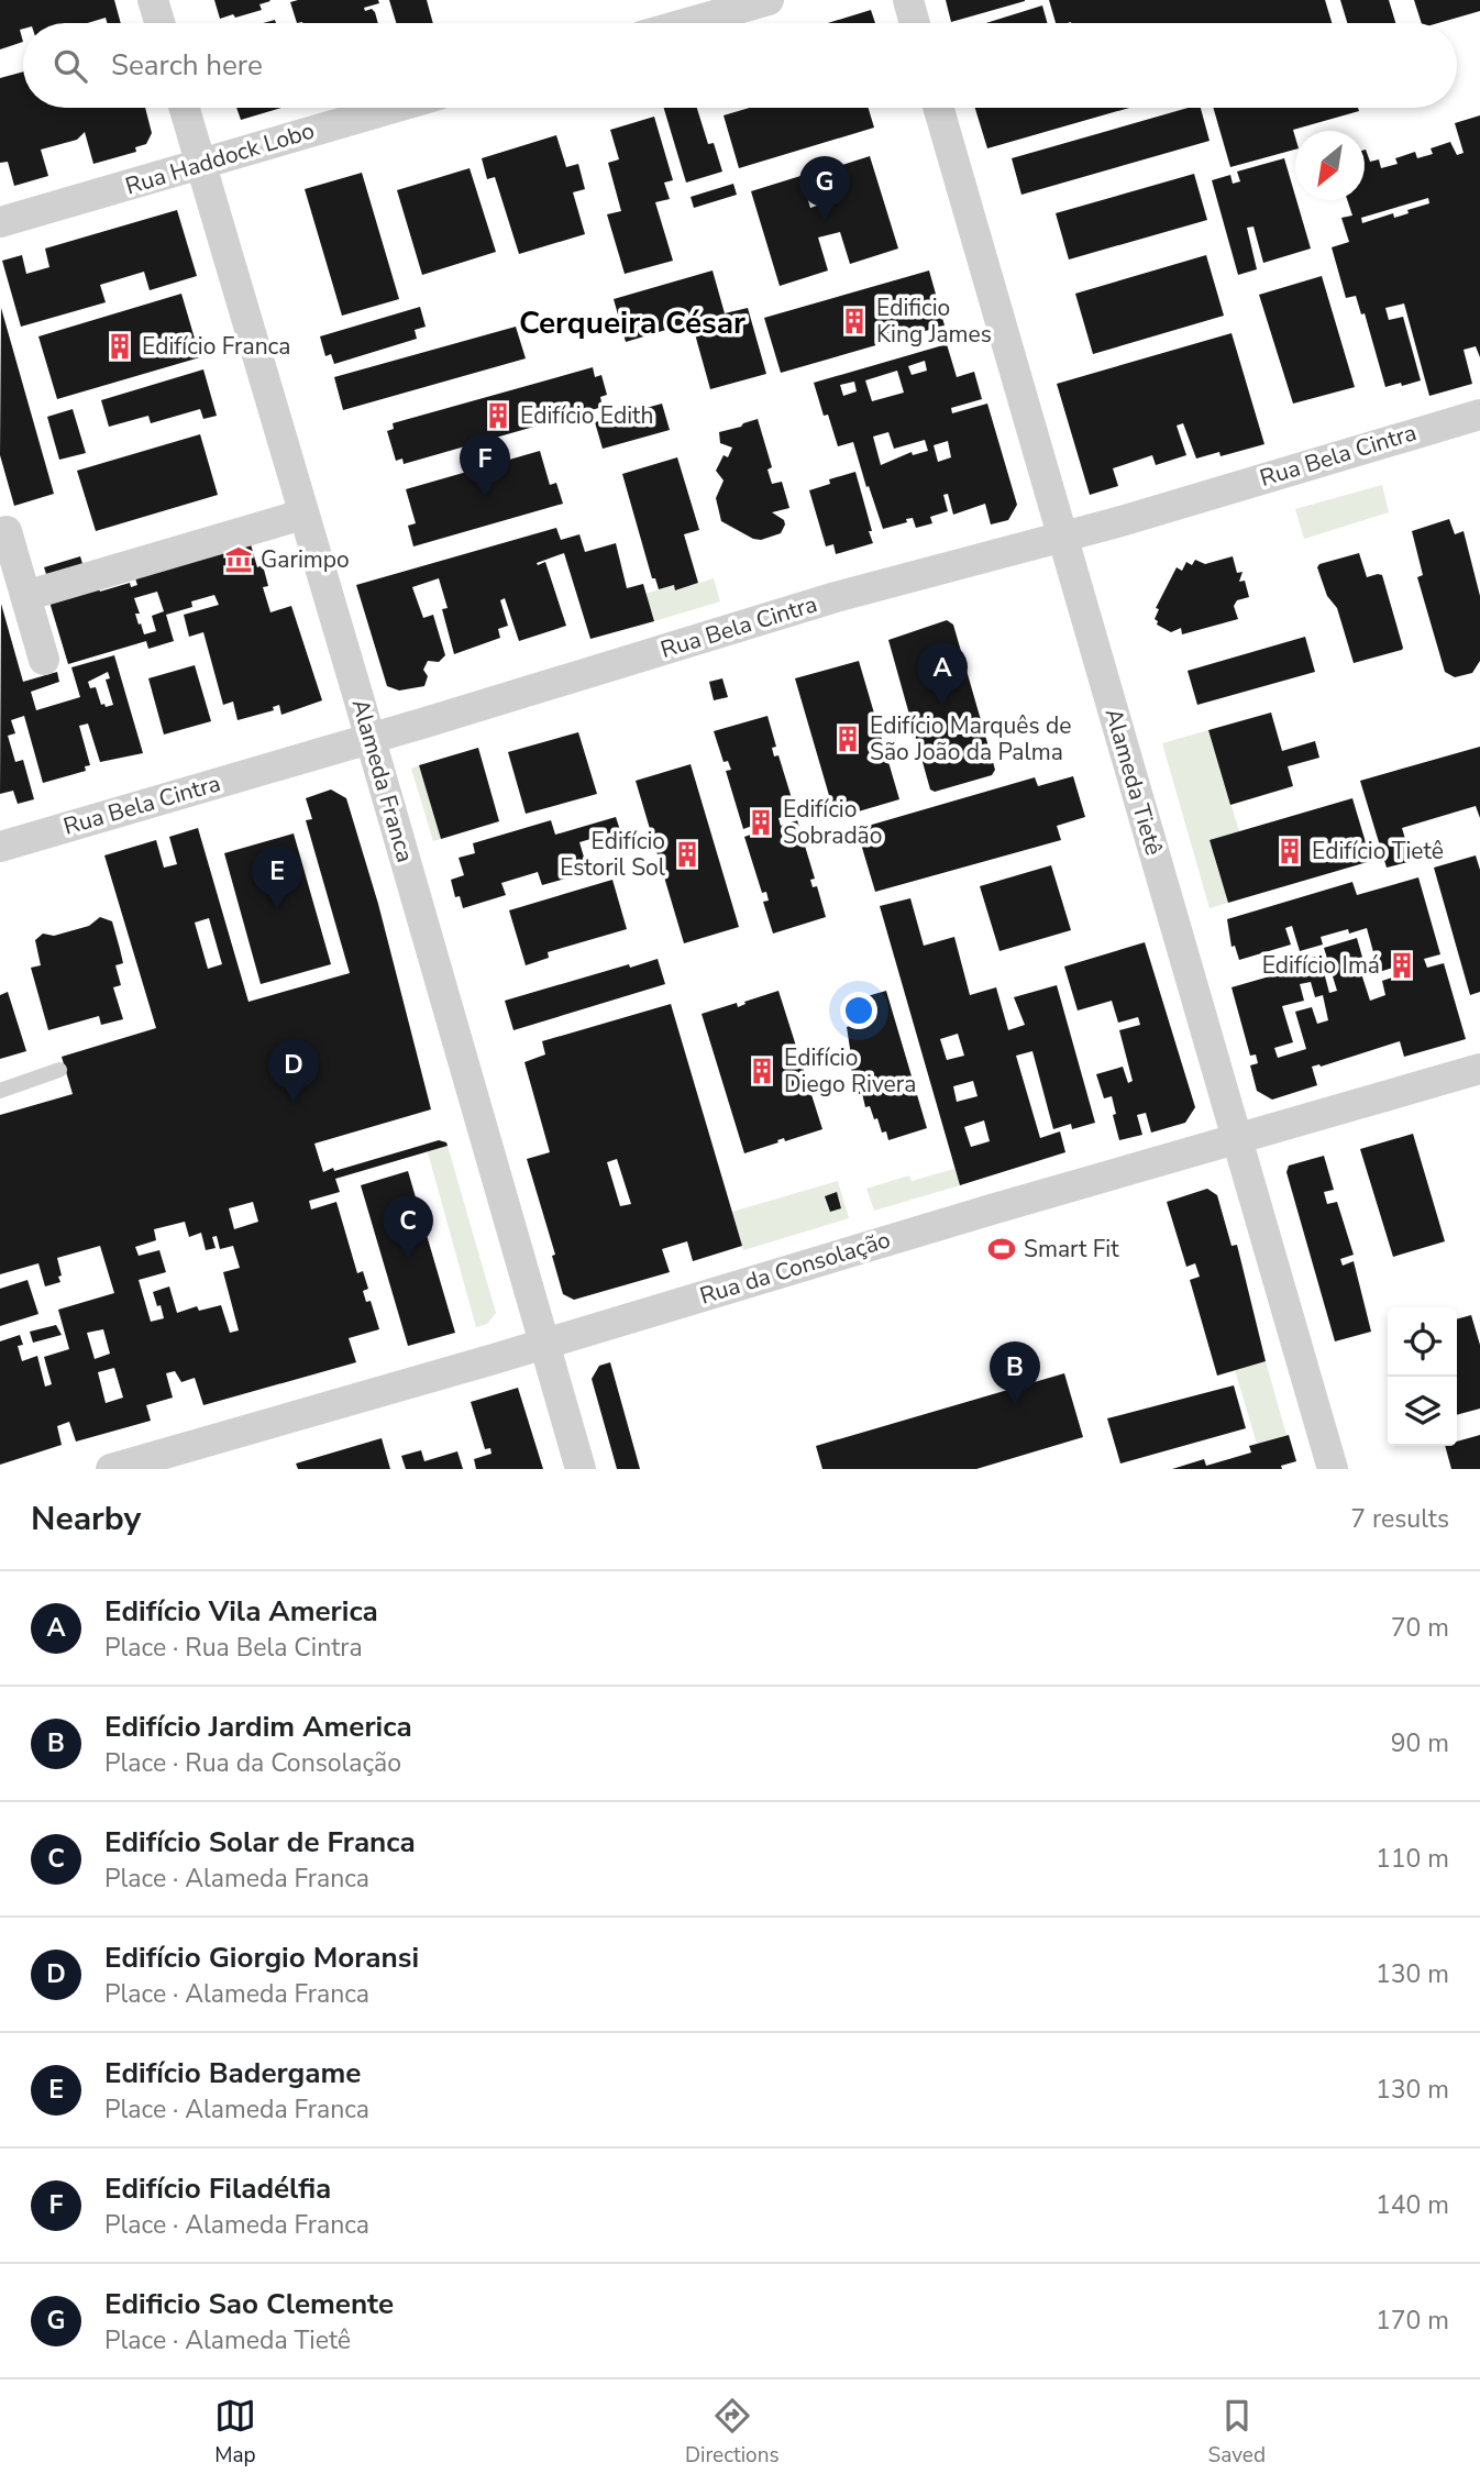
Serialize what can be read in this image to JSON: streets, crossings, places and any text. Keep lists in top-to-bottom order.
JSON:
{
  "streets": {
    "street": [
      "Rua Haddock Lobo",
      "Rua Bela Cintra",
      "Alameda Franca",
      "Alameda Tietê",
      "Rua da Consolação"
    ]
  },
  "crossings": [
    ["Rua Haddock Lobo", "Alameda Franca"],
    ["Rua Bela Cintra", "Alameda Franca"],
    ["Rua Bela Cintra", "Alameda Tietê"],
    ["Alameda Franca", "Rua da Consolação"],
    ["Alameda Tietê", "Rua da Consolação"]
  ],
  "districts": ["Cerqueira César"],
  "places": {
    "building": [
      "Edificio King James",
      "Edifício Franca",
      "Edifício Edith",
      "Edifício Marquês de São João da Palma",
      "Edifício Sobradão",
      "Edifício Tietê",
      "Edifício Estoril Sol",
      "Edifício Imá",
      "Edifício Diego Rivera"
    ],
    "museum": ["Garimpo"],
    "sports": ["Smart Fit"]
  },
  "north": "bottom left",
  "page": {
    "search": "Search here",
    "pins": [
      "G",
      "F",
      "A",
      "E",
      "D",
      "C",
      "B"
    ],
    "heading": ["Nearby", "7 results"],
    "list": [
      {
        "mark": "A",
        "name": "Edifício Vila America",
        "note": "Place · Rua Bela Cintra",
        "value": "70 m"
      },
      {
        "mark": "B",
        "name": "Edifício Jardim America",
        "note": "Place · Rua da Consolação",
        "value": "90 m"
      },
      {
        "mark": "C",
        "name": "Edifício Solar de Franca",
        "note": "Place · Alameda Franca",
        "value": "110 m"
      },
      {
        "mark": "D",
        "name": "Edifício Giorgio Moransi",
        "note": "Place · Alameda Franca",
        "value": "130 m"
      },
      {
        "mark": "E",
        "name": "Edifício Badergame",
        "note": "Place · Alameda Franca",
        "value": "130 m"
      },
      {
        "mark": "F",
        "name": "Edifício Filadélfia",
        "note": "Place · Alameda Franca",
        "value": "140 m"
      },
      {
        "mark": "G",
        "name": "Edificio Sao Clemente",
        "note": "Place · Alameda Tietê",
        "value": "170 m"
      }
    ],
    "nav": ["Map", "Directions", "Saved"]
  }
}
